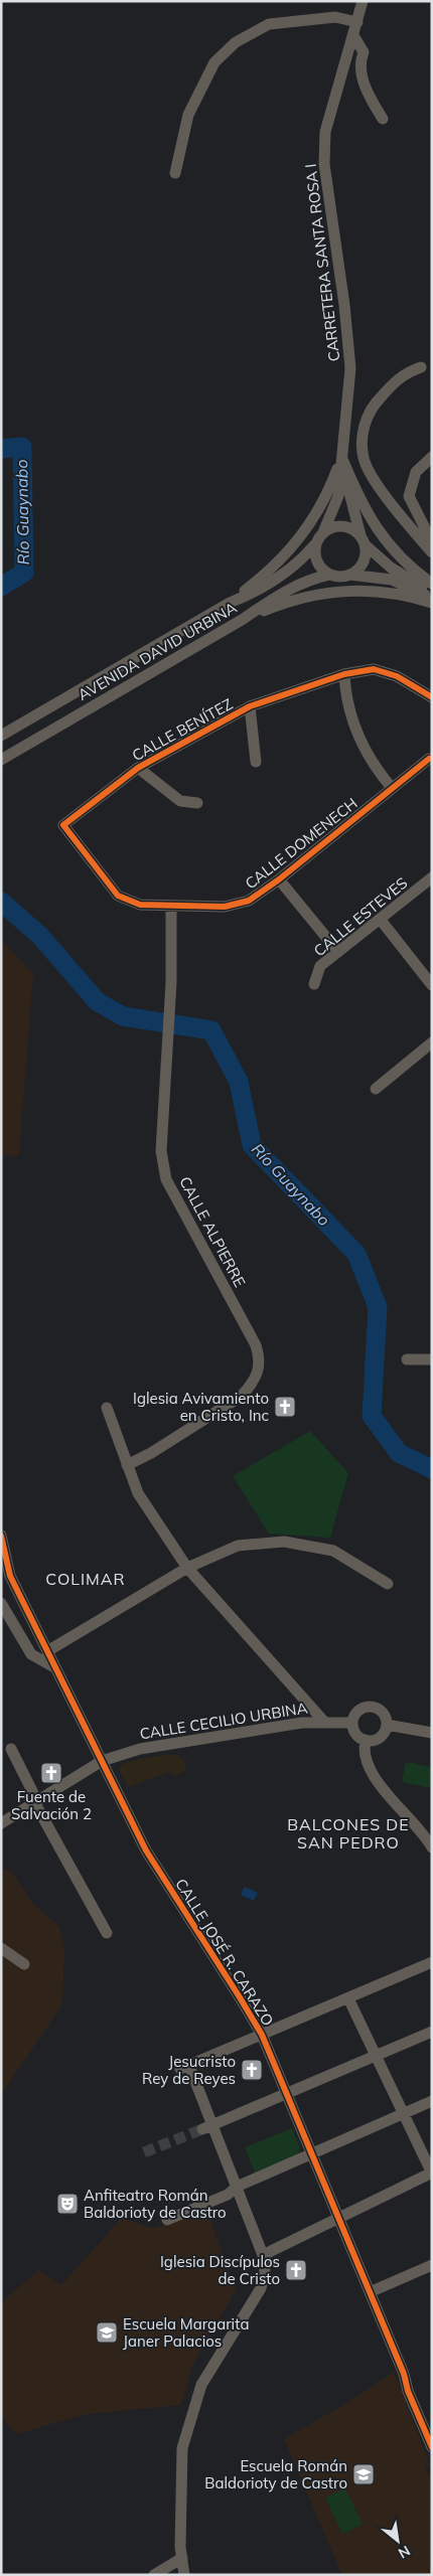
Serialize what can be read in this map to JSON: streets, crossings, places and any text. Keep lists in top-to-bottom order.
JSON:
{
  "streets": {
    "street": [
      "CARRETERA SANTA ROSA I",
      "AVENIDA DAVID URBINA",
      "CALLE BENÍTEZ",
      "CALLE DOMENECH",
      "CALLE ESTEVES",
      "CALLE ALPIERRE",
      "CALLE CECILIO URBINA",
      "CALLE JOSÉ R. CARAZO"
    ]
  },
  "crossings": [
    ["CARRETERA SANTA ROSA I", "AVENIDA DAVID URBINA"],
    ["CALLE BENÍTEZ", "CALLE DOMENECH"],
    ["CALLE BENÍTEZ", "CALLE ALPIERRE"],
    ["CALLE DOMENECH", "CALLE ALPIERRE"],
    ["CALLE CECILIO URBINA", "CALLE JOSÉ R. CARAZO"]
  ],
  "districts": ["COLIMAR", "BALCONES DE SAN PEDRO"],
  "water": ["Río Guaynabo"],
  "places": {
    "church": [
      "Iglesia Avivamiento en Cristo, Inc",
      "Fuente de Salvación 2",
      "Jesucristo Rey de Reyes",
      "Iglesia Discípulos de Cristo"
    ],
    "theatre": ["Anfiteatro Román Baldorioty de Castro"],
    "school or university": ["Escuela Margarita Janer Palacios", "Escuela Román Baldorioty de Castro"]
  },
  "north": "bottom right"
}
